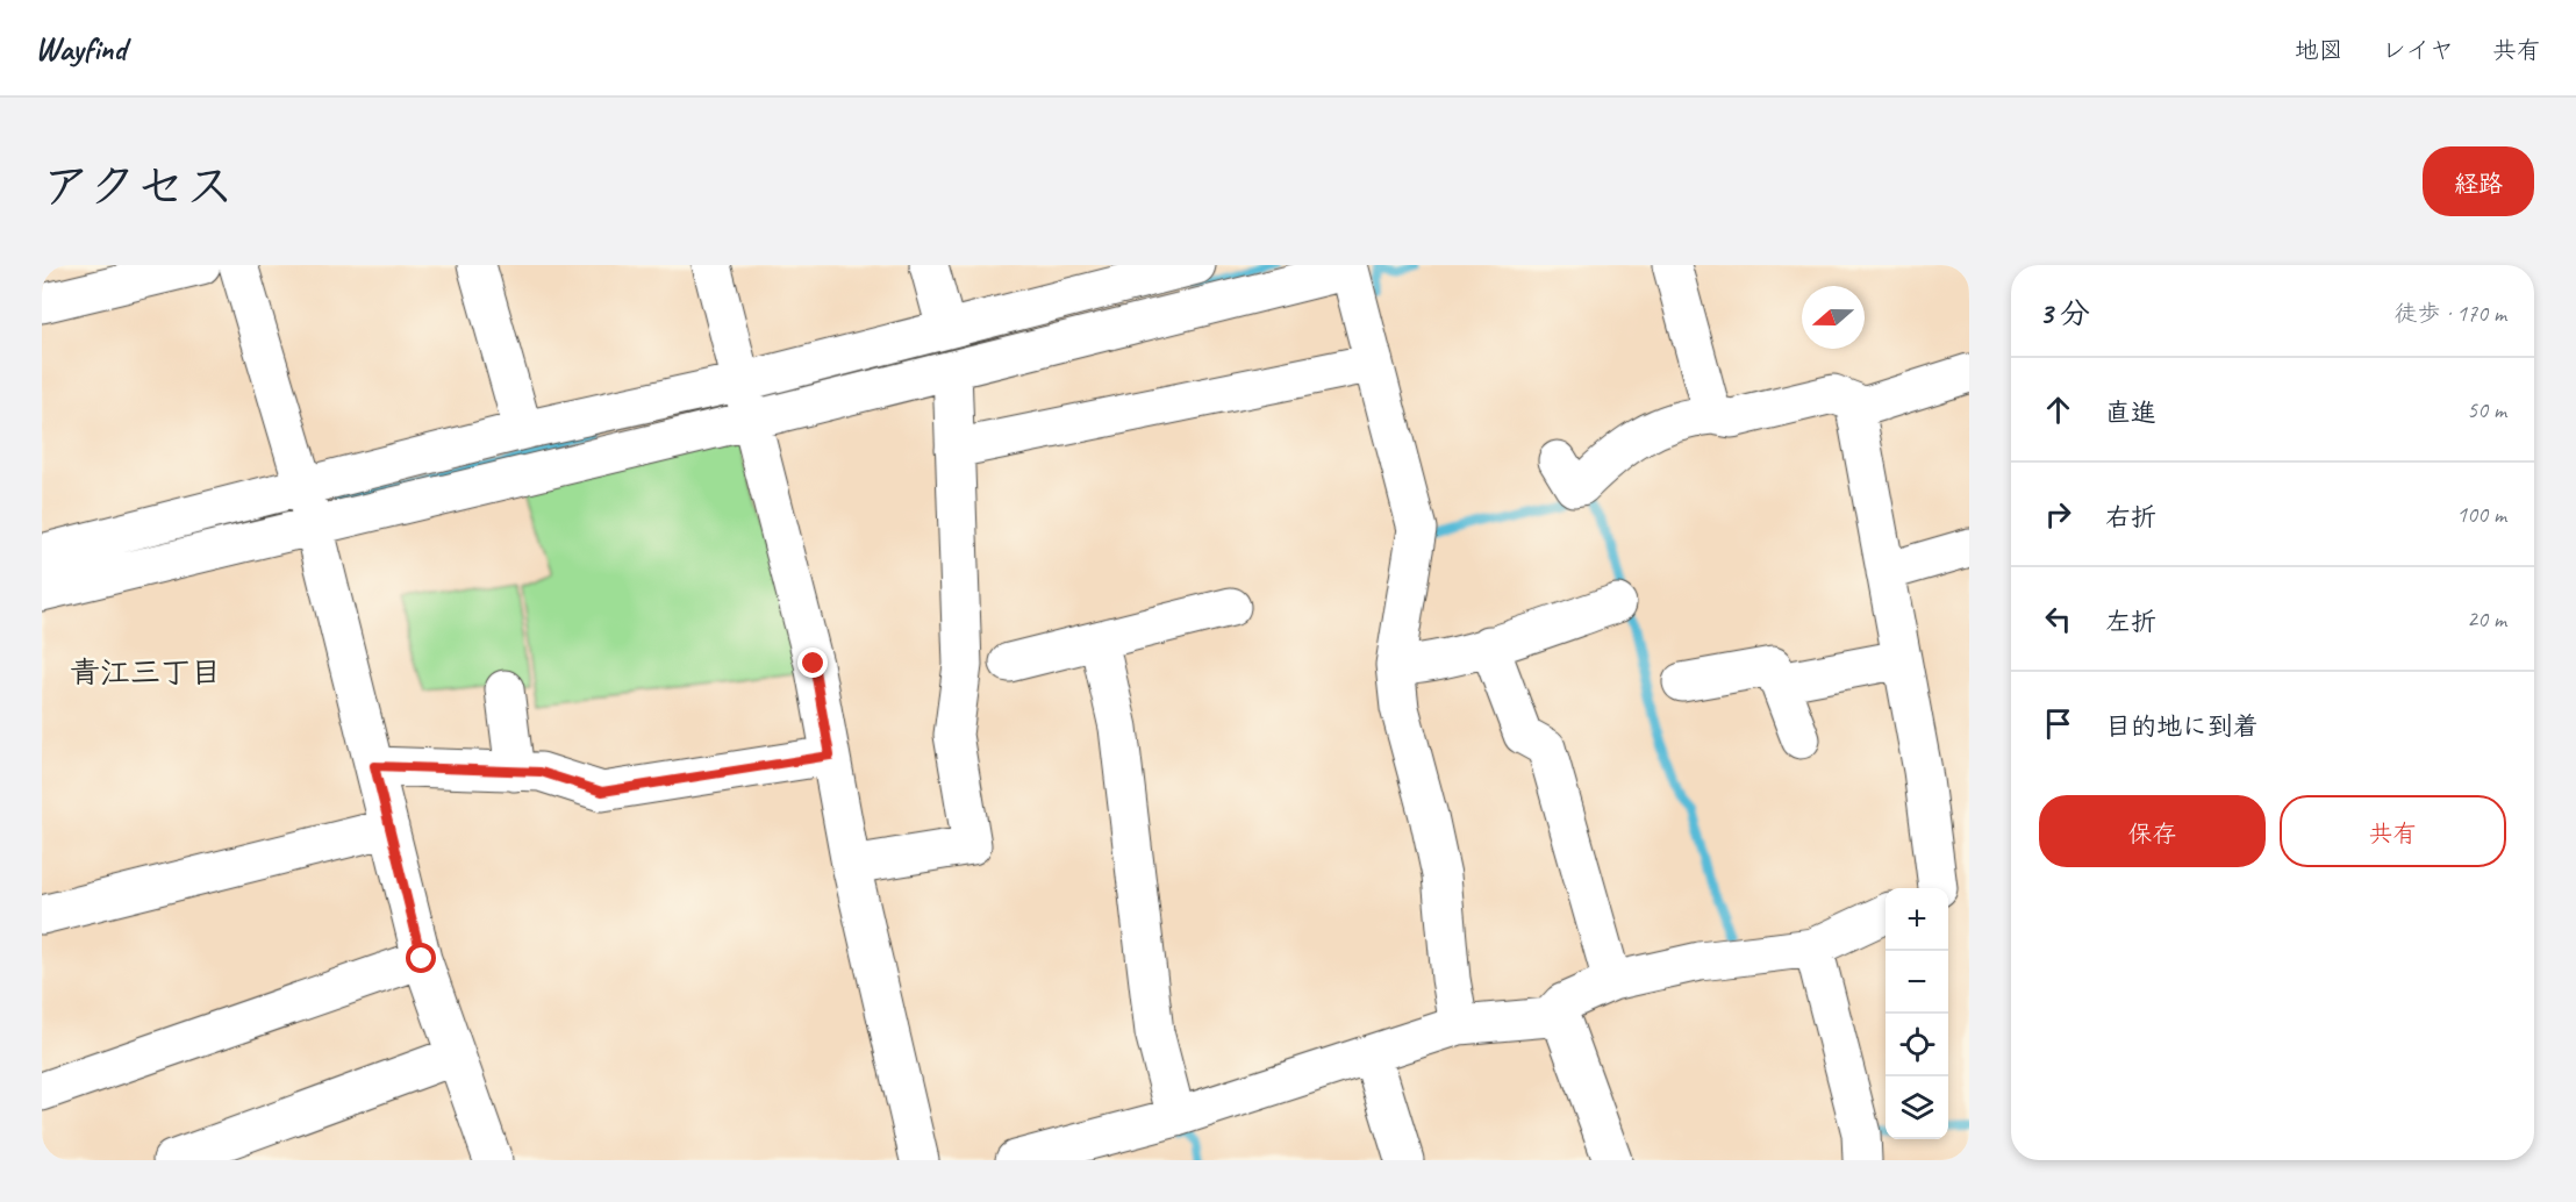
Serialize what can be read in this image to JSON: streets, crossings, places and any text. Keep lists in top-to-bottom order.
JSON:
{
  "districts": ["青江三丁目"],
  "north": "left",
  "page": {
    "header": "Wayfind",
    "nav": ["地図", "レイヤ", "共有"],
    "title": "アクセス",
    "buttons": [
      "経路",
      ["保存", "共有"]
    ],
    "heading": ["3 分", "徒歩 · 170 m"],
    "list": [
      ["直進", "50 m"],
      ["右折", "100 m"],
      ["左折", "20 m"],
      "目的地に到着"
    ],
    "map_buttons": ["+", "−"]
  }
}
